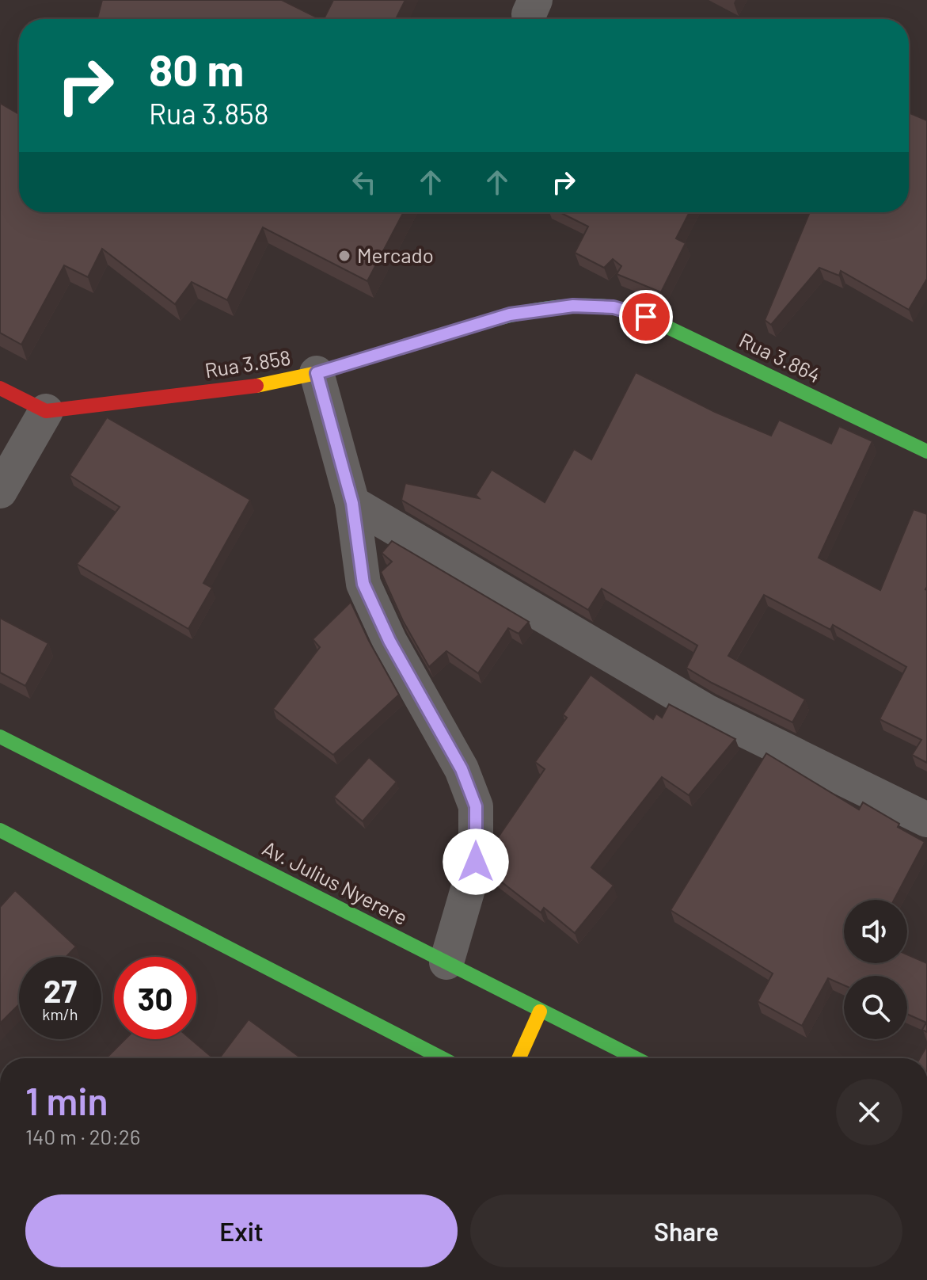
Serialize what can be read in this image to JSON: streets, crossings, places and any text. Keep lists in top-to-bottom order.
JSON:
{
  "streets": {
    "main road": ["Rua 3.864", "Rua 3.858", "Av. Julius Nyerere"]
  },
  "crossings": [
    ["Rua 3.864", "Rua 3.858"]
  ],
  "places": ["Mercado"],
  "page": {
    "turn": ["80 m", "Rua 3.858"],
    "speed": "27 km/h",
    "limit": "30",
    "heading": ["1 min", "140 m · 20:26"],
    "buttons": ["Exit", "Share"]
  }
}
